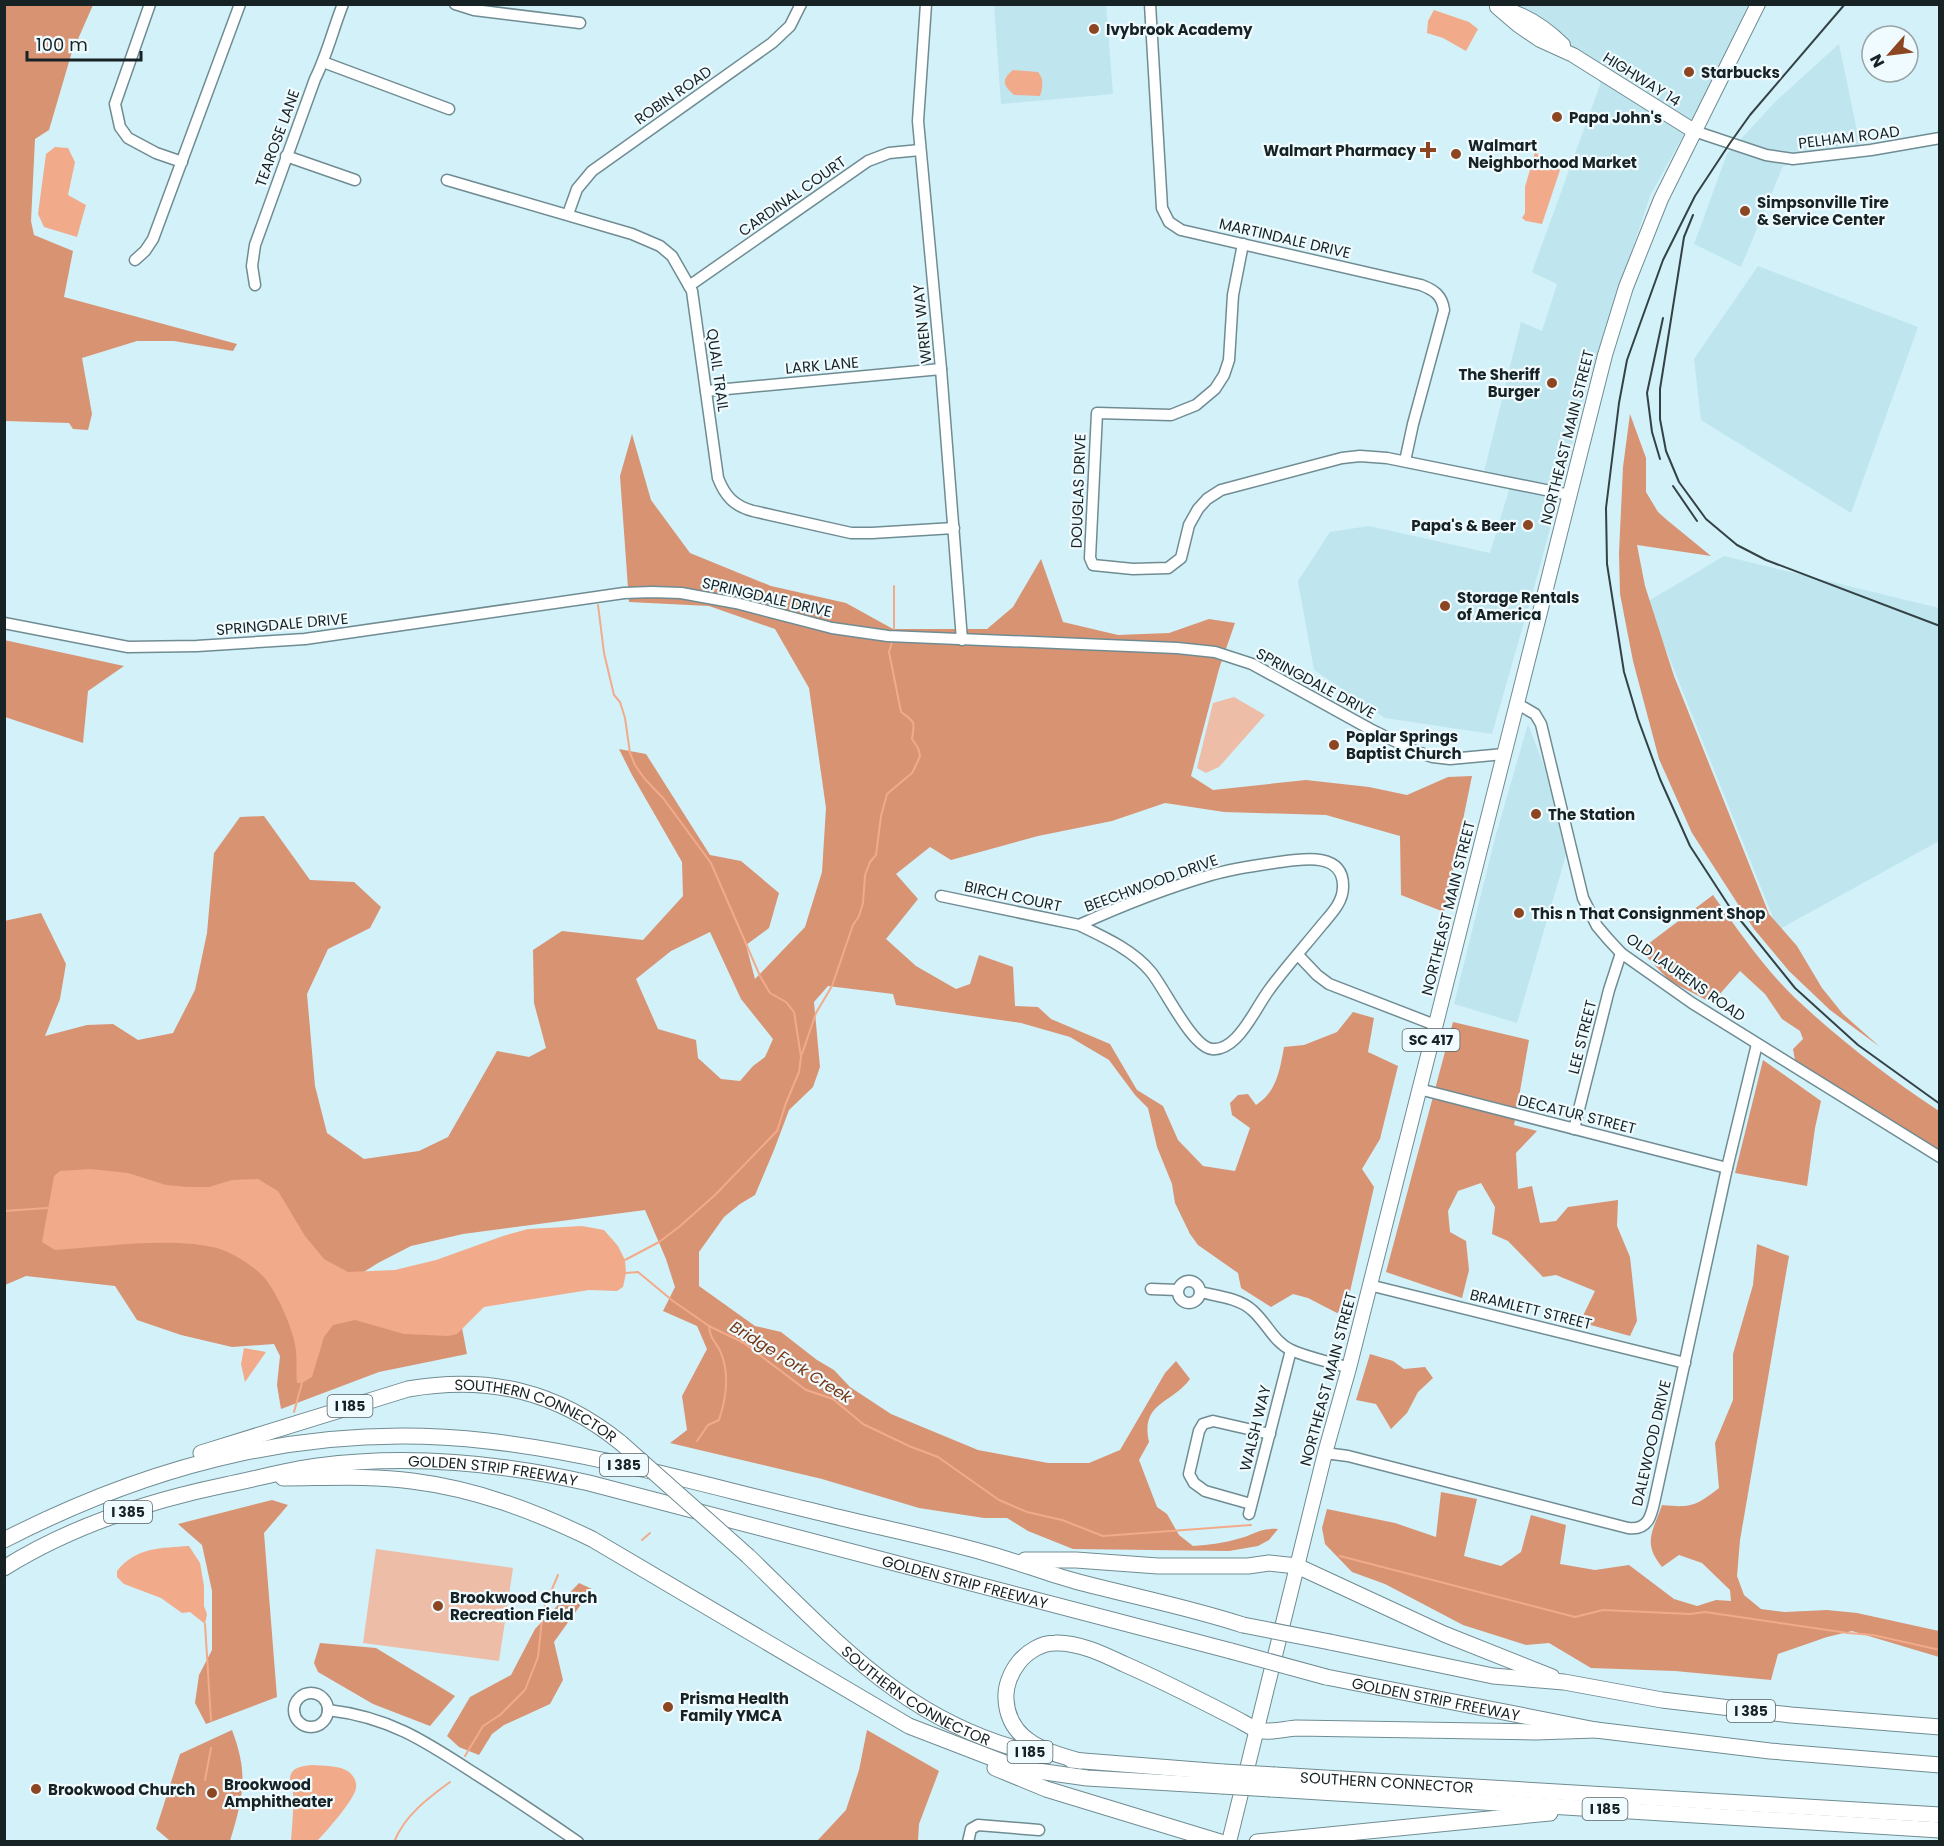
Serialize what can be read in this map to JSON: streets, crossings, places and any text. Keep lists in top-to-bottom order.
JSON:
{
  "streets": {
    "highway": [
      "I 185",
      "SOUTHERN CONNECTOR",
      "I 385",
      "GOLDEN STRIP FREEWAY"
    ],
    "main road": ["HIGHWAY 14", "NORTHEAST MAIN STREET", "SC 417"],
    "street": [
      "ROBIN ROAD",
      "PELHAM ROAD",
      "TEAROSE LANE",
      "CARDINAL COURT",
      "MARTINDALE DRIVE",
      "WREN WAY",
      "LARK LANE",
      "QUAIL TRAIL",
      "DOUGLAS DRIVE",
      "SPRINGDALE DRIVE",
      "BEECHWOOD DRIVE",
      "BIRCH COURT",
      "OLD LAURENS ROAD",
      "LEE STREET",
      "DECATUR STREET",
      "BRAMLETT STREET",
      "WALSH WAY",
      "DALEWOOD DRIVE"
    ]
  },
  "crossings": [
    ["HIGHWAY 14", "PELHAM ROAD"],
    ["HIGHWAY 14", "NORTHEAST MAIN STREET"],
    ["ROBIN ROAD", "QUAIL TRAIL"],
    ["PELHAM ROAD", "NORTHEAST MAIN STREET"],
    ["CARDINAL COURT", "WREN WAY"],
    ["CARDINAL COURT", "QUAIL TRAIL"],
    ["MARTINDALE DRIVE", "DOUGLAS DRIVE"],
    ["WREN WAY", "LARK LANE"],
    ["WREN WAY", "QUAIL TRAIL"],
    ["WREN WAY", "SPRINGDALE DRIVE"],
    ["LARK LANE", "QUAIL TRAIL"],
    ["NORTHEAST MAIN STREET", "DOUGLAS DRIVE"],
    ["NORTHEAST MAIN STREET", "SPRINGDALE DRIVE"],
    ["NORTHEAST MAIN STREET", "OLD LAURENS ROAD"],
    ["NORTHEAST MAIN STREET", "DECATUR STREET"],
    ["NORTHEAST MAIN STREET", "BRAMLETT STREET"],
    ["NORTHEAST MAIN STREET", "DALEWOOD DRIVE"],
    ["BEECHWOOD DRIVE", "BIRCH COURT"],
    ["OLD LAURENS ROAD", "LEE STREET"],
    ["OLD LAURENS ROAD", "DALEWOOD DRIVE"],
    ["LEE STREET", "DECATUR STREET"],
    ["DECATUR STREET", "DALEWOOD DRIVE"],
    ["BRAMLETT STREET", "DALEWOOD DRIVE"],
    ["SOUTHERN CONNECTOR", "GOLDEN STRIP FREEWAY"]
  ],
  "water": ["Bridge Fork Creek"],
  "places": {
    "other": [
      "Ivybrook Academy",
      "Starbucks",
      "Papa John's",
      "Walmart Neighborhood Market",
      "Simpsonville Tire & Service Center",
      "The Sheriff Burger",
      "Papa's & Beer",
      "Storage Rentals of America",
      "Poplar Springs Baptist Church",
      "The Station",
      "This n That Consignment Shop",
      "Brookwood Church Recreation Field",
      "Prisma Health Family YMCA",
      "Brookwood Church",
      "Brookwood Amphitheater"
    ],
    "health": ["Walmart Pharmacy"]
  },
  "scale_bar": "100 m",
  "north": "bottom left"
}
